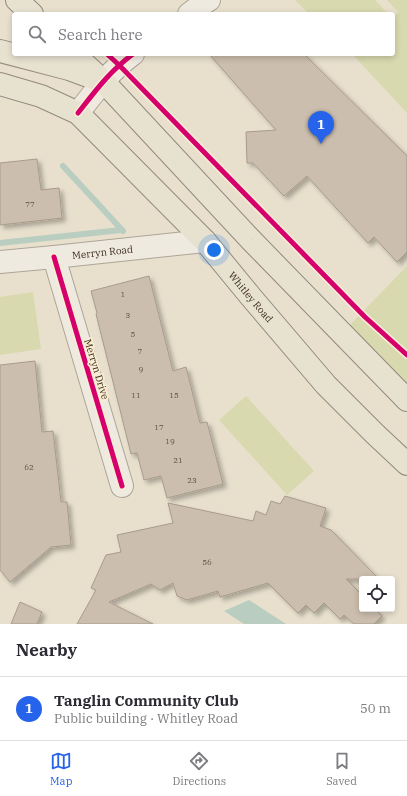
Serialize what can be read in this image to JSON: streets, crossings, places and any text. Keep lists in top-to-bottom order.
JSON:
{
  "streets": {
    "main road": ["Whitley Road"],
    "street": ["Merryn Road", "Merryn Drive"]
  },
  "crossings": [
    ["Merryn Road", "Whitley Road"],
    ["Merryn Road", "Merryn Drive"]
  ],
  "house_numbers": [
    "77",
    "1",
    "3",
    "5",
    "7",
    "9",
    "11",
    "15",
    "17",
    "19",
    "21",
    "62",
    "23",
    "56"
  ],
  "page": {
    "search": "Search here",
    "pins": "1",
    "heading": "Nearby",
    "list": [
      {
        "mark": "1",
        "name": "Tanglin Community Club",
        "note": "Public building · Whitley Road",
        "value": "50 m"
      }
    ],
    "nav": ["Map", "Directions", "Saved"]
  }
}
